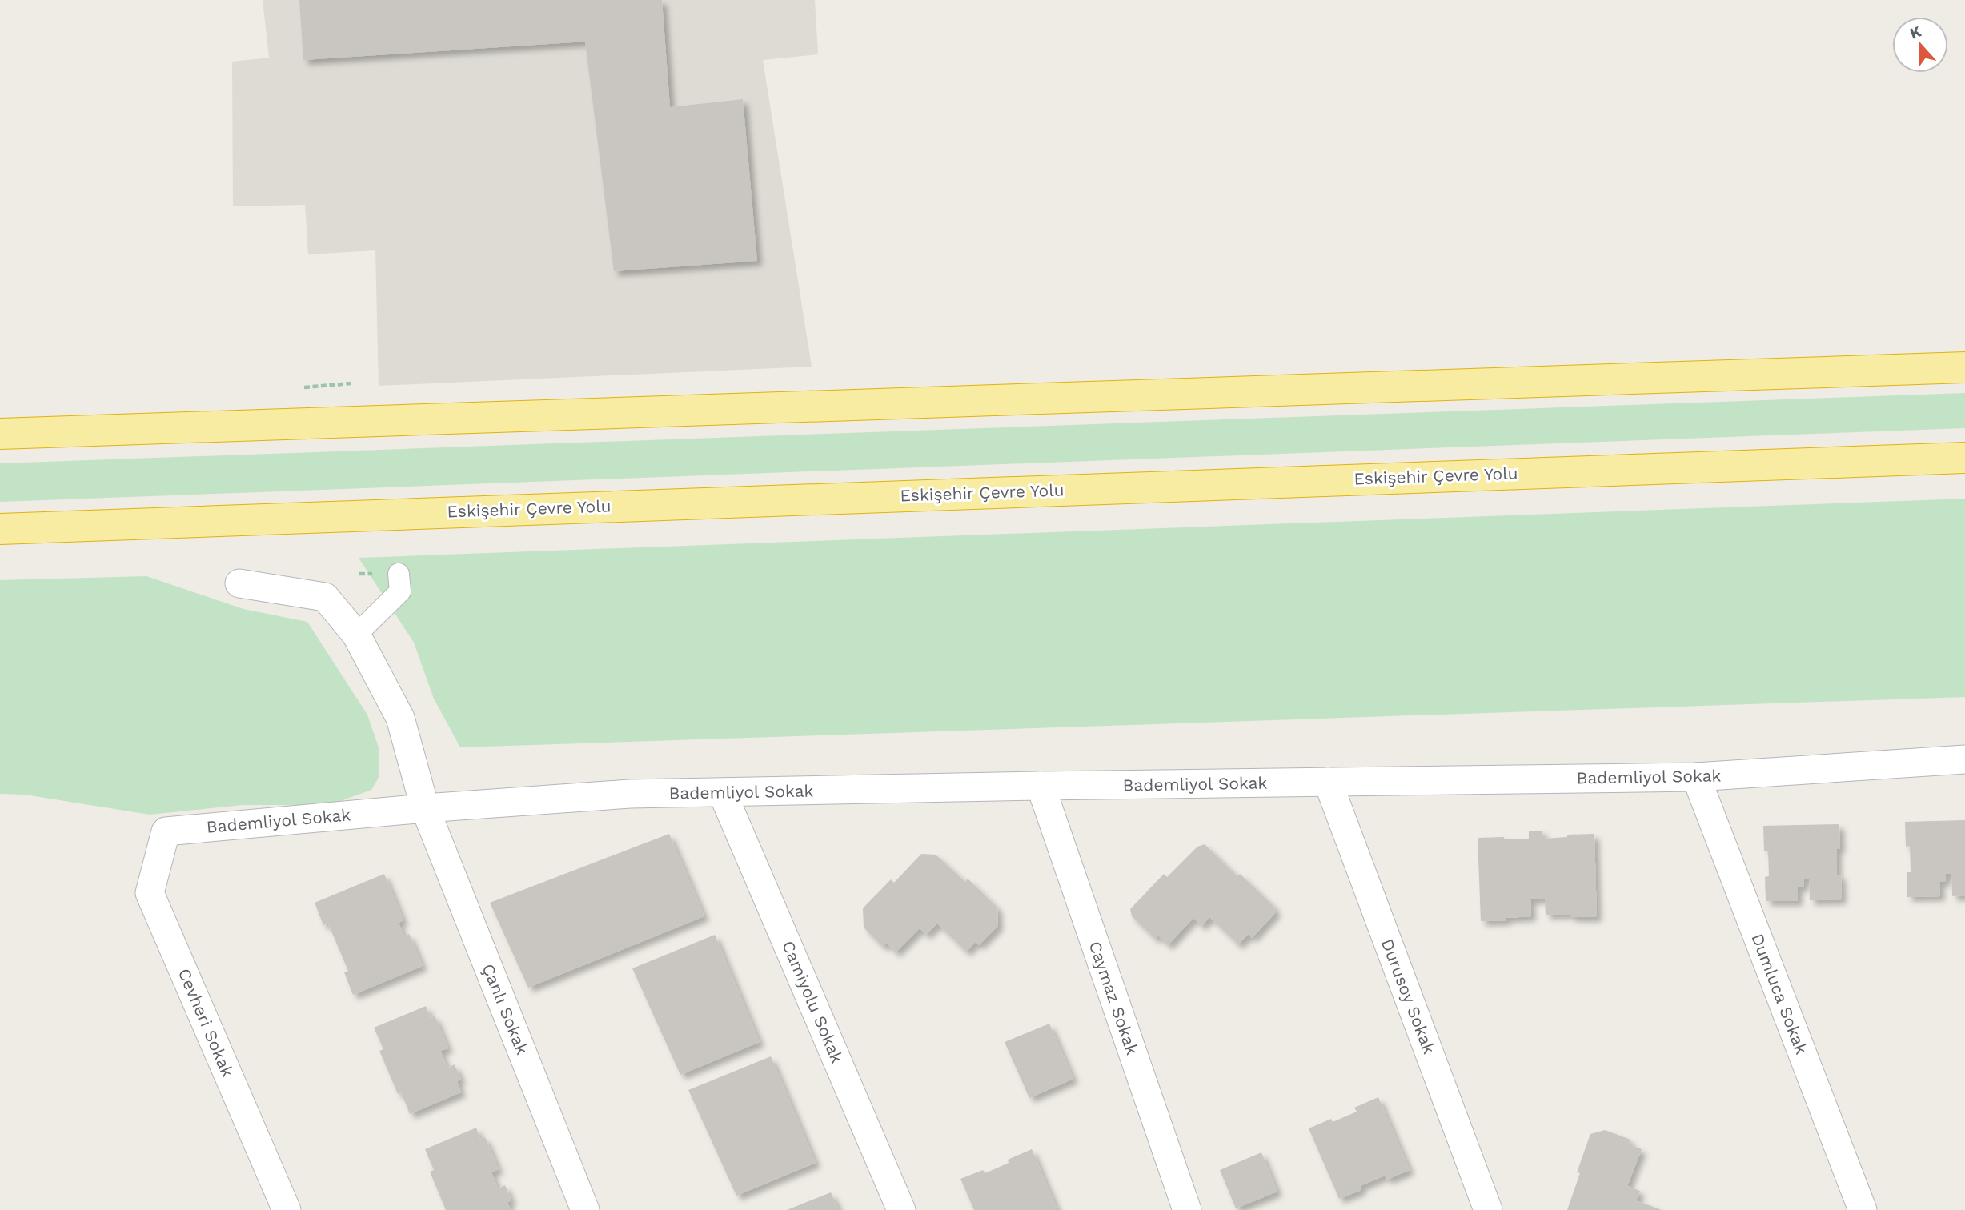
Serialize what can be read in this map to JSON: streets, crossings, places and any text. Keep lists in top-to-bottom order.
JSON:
{
  "streets": {
    "highway": ["Eskişehir Çevre Yolu"],
    "street": [
      "Bademliyol Sokak",
      "Dumluca Sokak",
      "Durusoy Sokak",
      "Caymaz Sokak",
      "Camiyolu Sokak",
      "Çanlı Sokak",
      "Cevheri Sokak"
    ]
  },
  "crossings": [
    ["Bademliyol Sokak", "Dumluca Sokak"],
    ["Bademliyol Sokak", "Durusoy Sokak"],
    ["Bademliyol Sokak", "Caymaz Sokak"],
    ["Bademliyol Sokak", "Camiyolu Sokak"],
    ["Bademliyol Sokak", "Çanlı Sokak"],
    ["Bademliyol Sokak", "Cevheri Sokak"]
  ],
  "north": "top"
}
